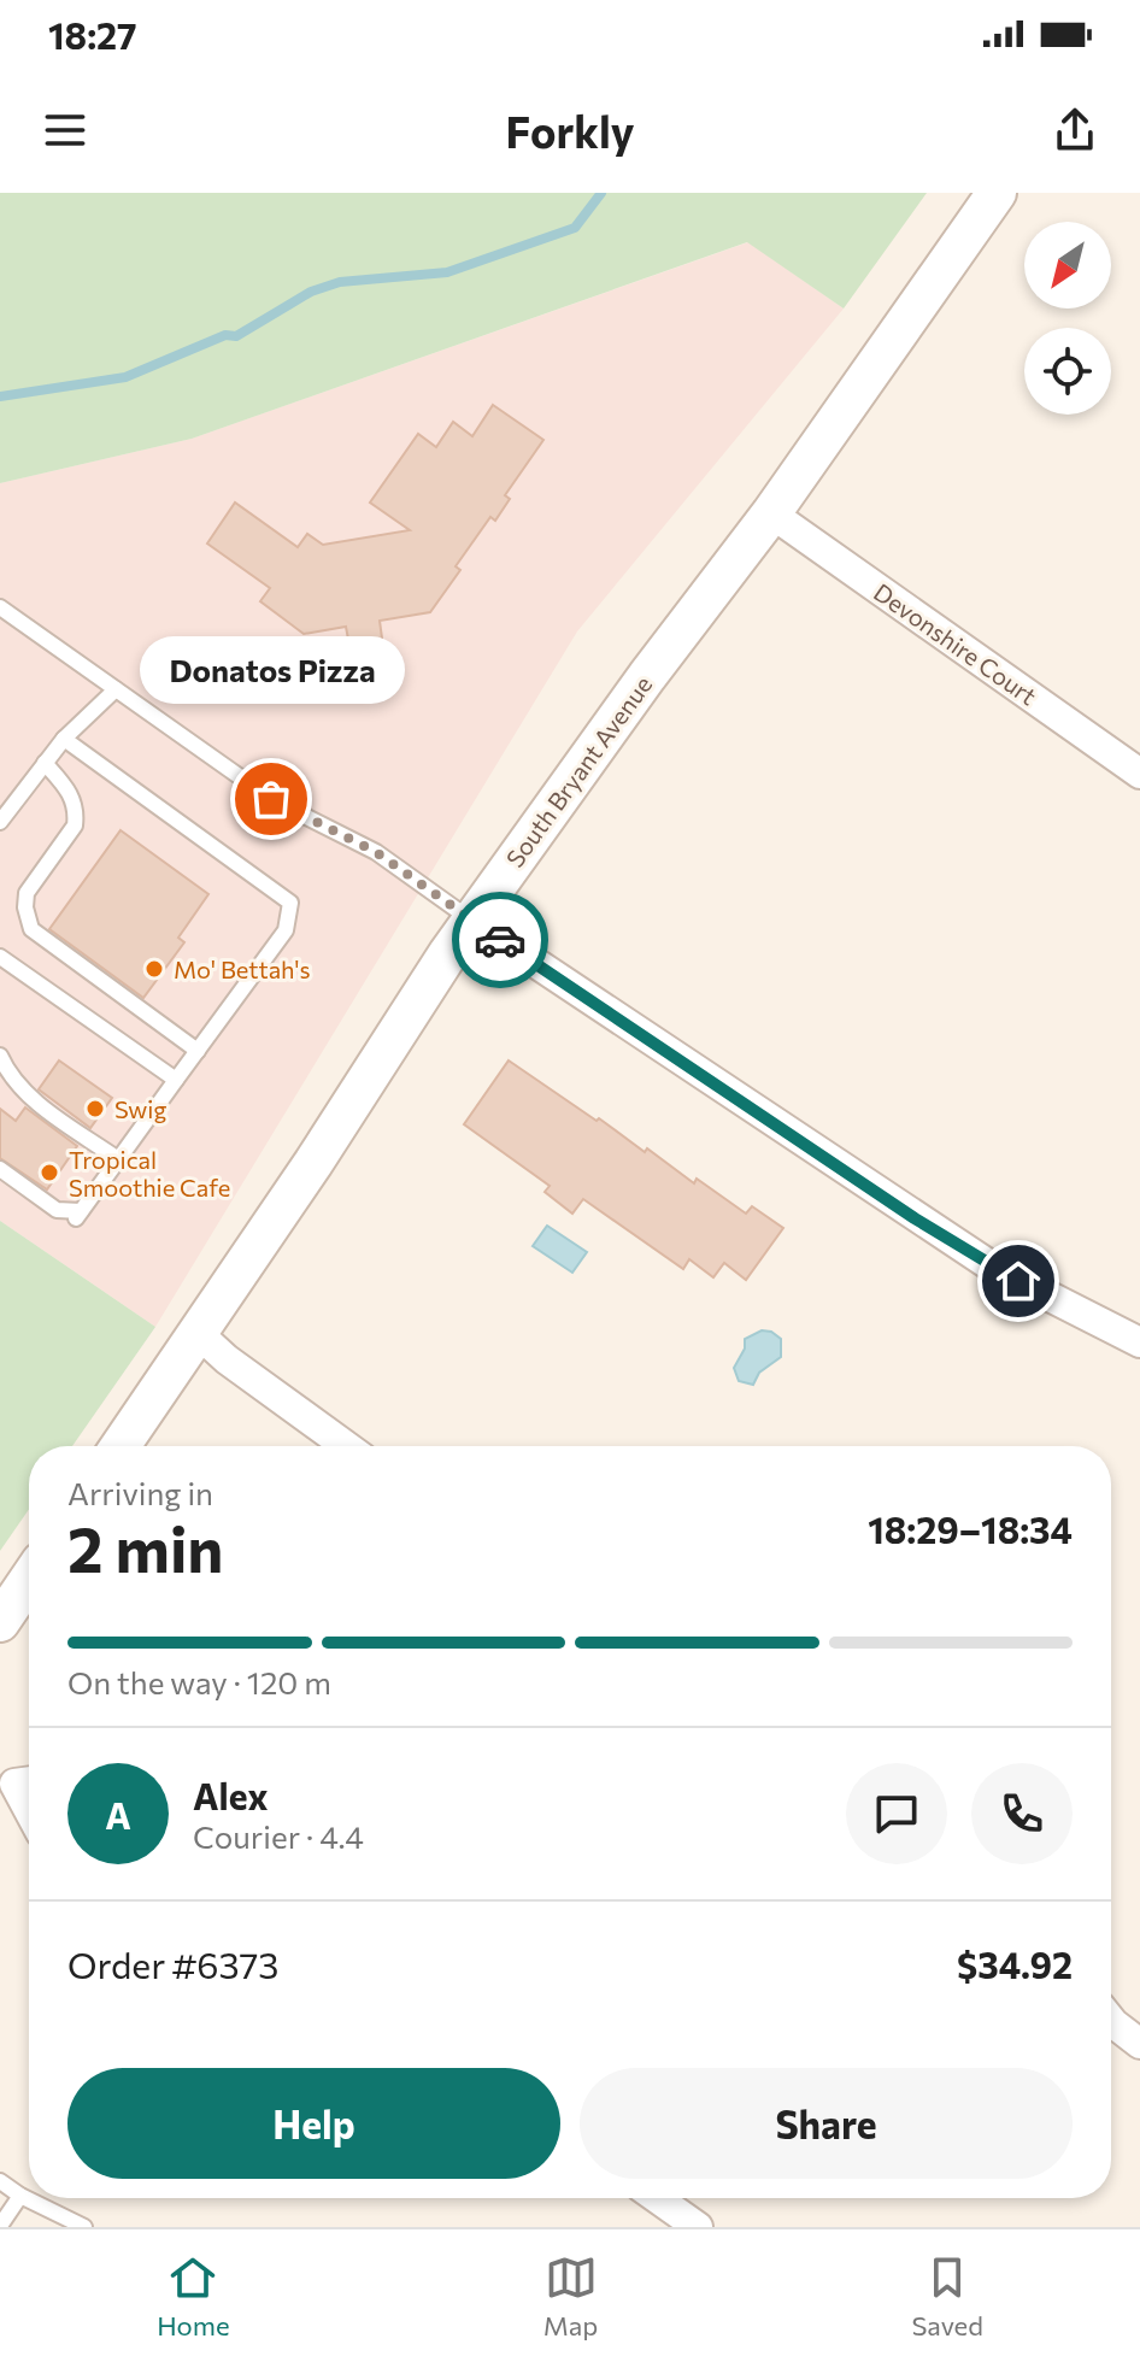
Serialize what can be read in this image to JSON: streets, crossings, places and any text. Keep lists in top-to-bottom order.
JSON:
{
  "streets": {
    "main road": ["South Bryant Avenue"],
    "street": ["Devonshire Court"]
  },
  "crossings": [
    ["Devonshire Court", "South Bryant Avenue"]
  ],
  "places": [
    "Donatos Pizza",
    "Mo' Bettah's",
    "Swig",
    "Tropical Smoothie Cafe"
  ],
  "north": "bottom left",
  "page": {
    "status": "18:27",
    "header": "Forkly",
    "bubble": "Donatos Pizza",
    "heading": ["2 min", "Arriving in", "18:29–18:34"],
    "panel": [
      "Alex",
      "Courier · 4.4",
      "Order #6373",
      "$34.92"
    ],
    "bar": "On the way · 120 m",
    "round": "A",
    "buttons": ["Help", "Share"],
    "tabs": ["Home", "Map", "Saved"]
  }
}
